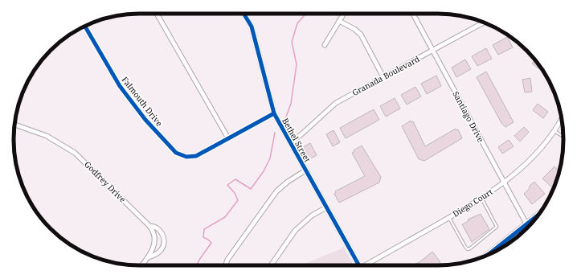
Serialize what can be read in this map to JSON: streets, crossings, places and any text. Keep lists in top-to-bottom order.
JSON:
{
  "streets": {
    "street": [
      "Granada Boulevard",
      "Falmouth Drive",
      "Santiago Drive",
      "Bethel Street",
      "Godfrey Drive",
      "Diego Court"
    ]
  },
  "crossings": [
    ["Granada Boulevard", "Santiago Drive"],
    ["Granada Boulevard", "Bethel Street"],
    ["Santiago Drive", "Diego Court"]
  ]
}
